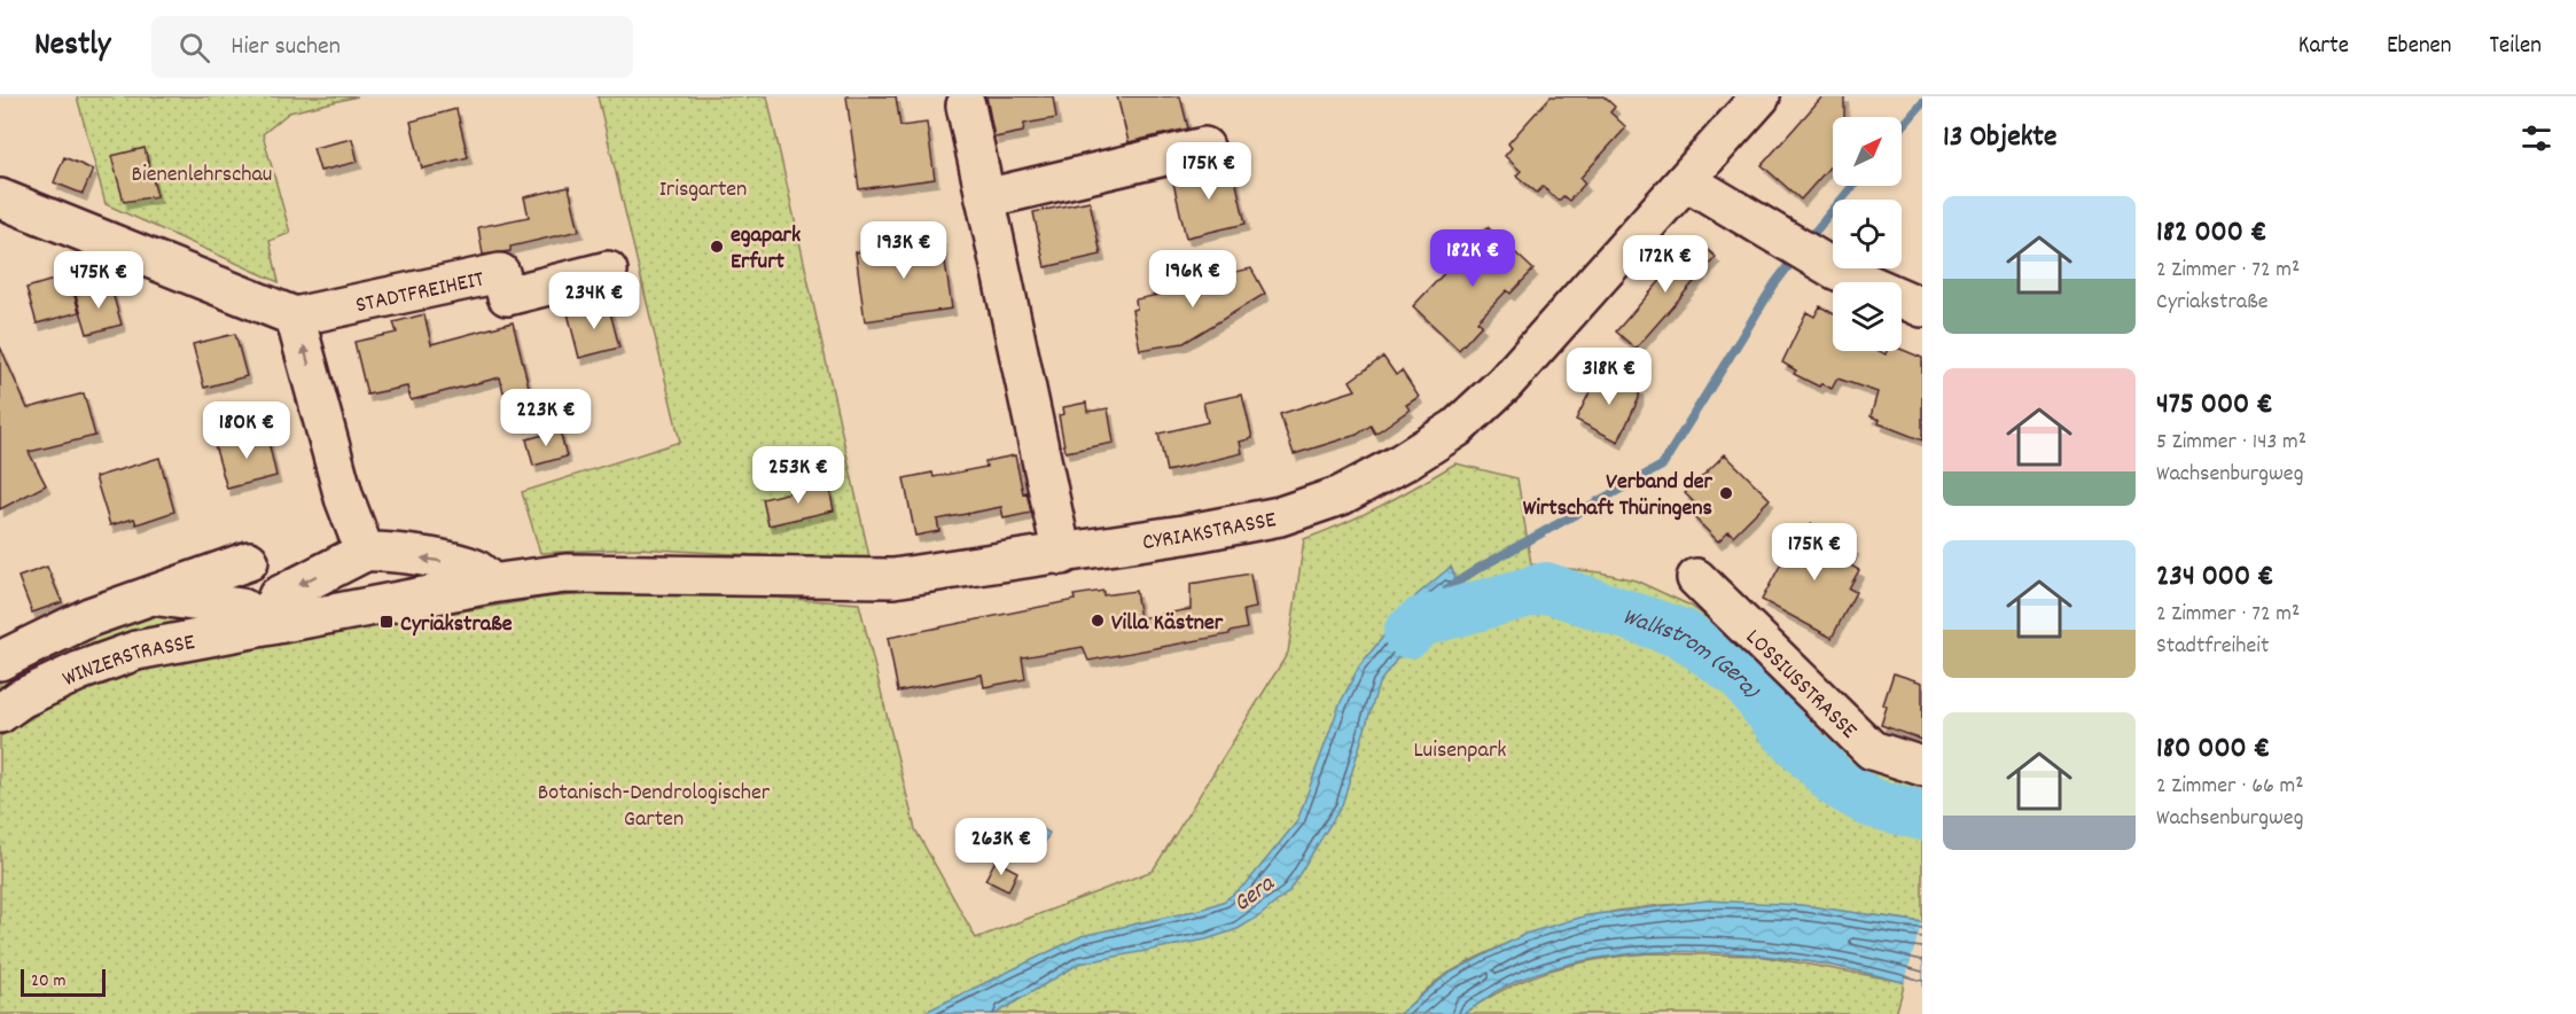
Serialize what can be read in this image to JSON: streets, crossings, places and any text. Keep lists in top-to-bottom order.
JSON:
{
  "streets": {
    "street": [
      "STADTFREIHEIT",
      "CYRIAKSTRASSE",
      "WINZERSTRASSE",
      "LOSSIUSSTRASSE"
    ]
  },
  "crossings": [
    ["CYRIAKSTRASSE", "WINZERSTRASSE"]
  ],
  "water": ["Walkstrom (Gera)", "Gera"],
  "parks": [
    "Bienenlehrschau",
    "Irisgarten",
    "Luisenpark",
    "Botanisch-Dendrologischer Garten"
  ],
  "places": {
    "other": ["egapark Erfurt", "Verband der Wirtschaft Thüringens", "Villa Kästner"],
    "transit": ["Cyriakstraße"]
  },
  "scale_bar": "20 m",
  "north": "top right",
  "page": {
    "header": "Nestly",
    "search": "Hier suchen",
    "nav": ["Karte", "Ebenen", "Teilen"],
    "heading": "13 Objekte",
    "price": [
      "175K €",
      "193K €",
      "182K €",
      "172K €",
      "196K €",
      "475K €",
      "234K €",
      "318K €",
      "223K €",
      "180K €",
      "253K €",
      "175K €",
      "263K €"
    ],
    "list": [
      {
        "name": "182 000 €",
        "note": "2 Zimmer · 72 m² · Cyriakstraße"
      },
      {
        "name": "475 000 €",
        "note": "5 Zimmer · 143 m² · Wachsenburgweg"
      },
      {
        "name": "234 000 €",
        "note": "2 Zimmer · 72 m² · Stadtfreiheit"
      },
      {
        "name": "180 000 €",
        "note": "2 Zimmer · 66 m² · Wachsenburgweg"
      }
    ],
    "scale": "20 m"
  }
}
